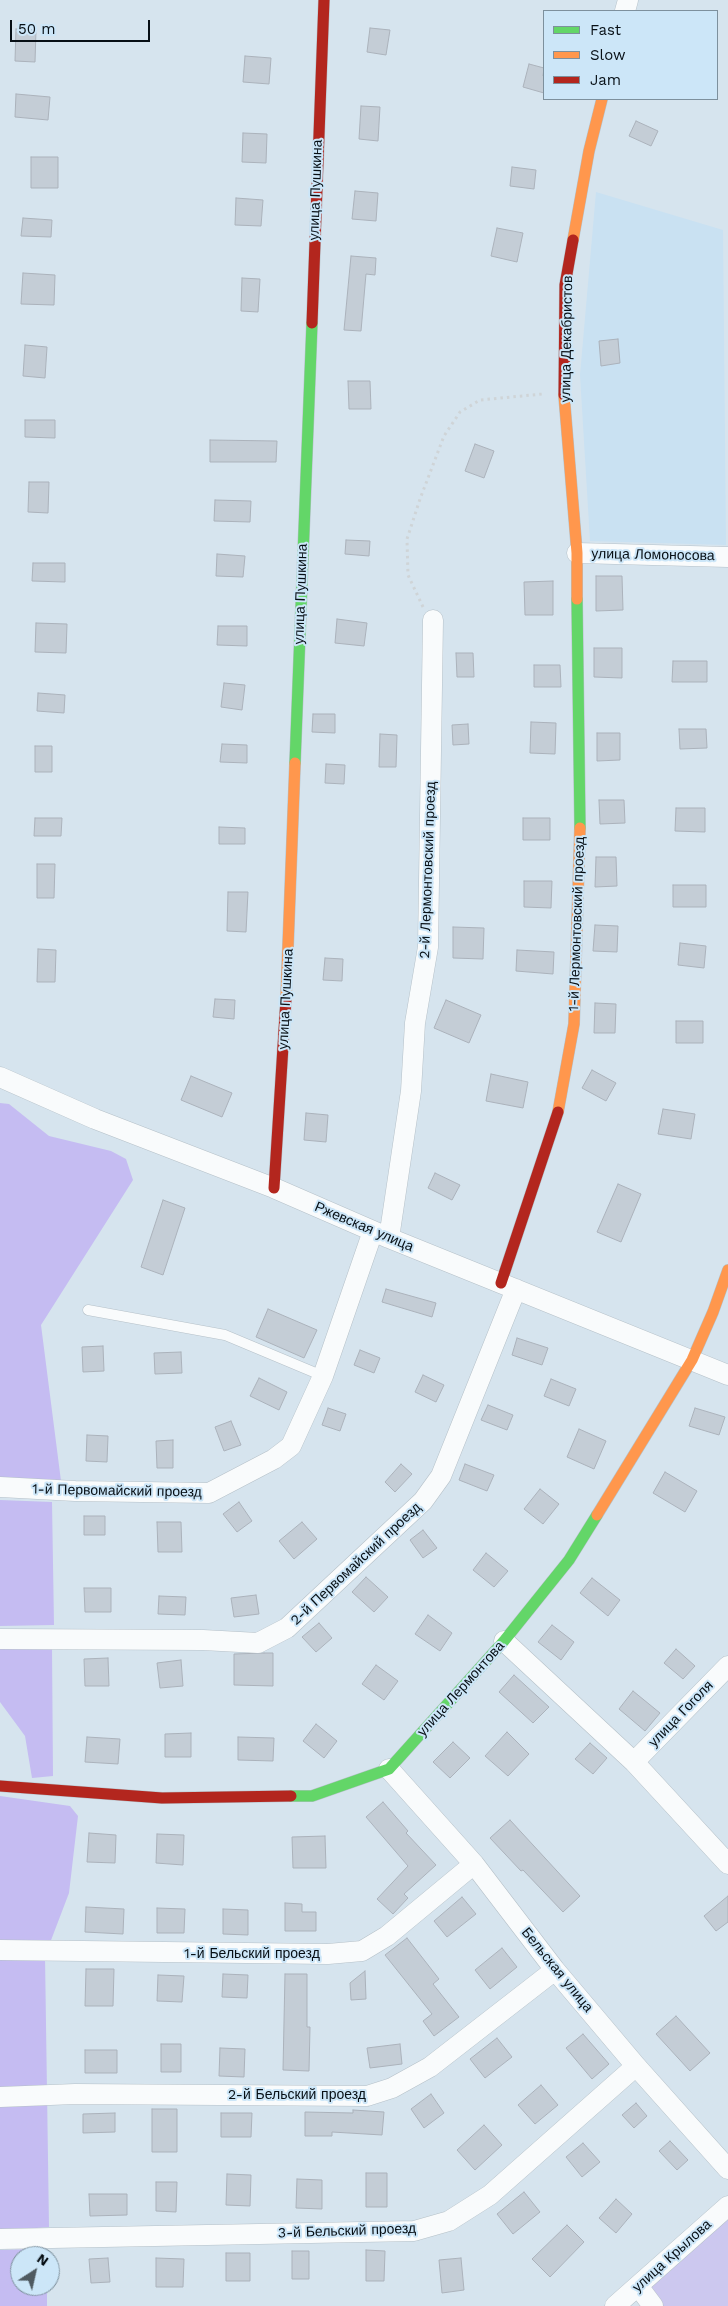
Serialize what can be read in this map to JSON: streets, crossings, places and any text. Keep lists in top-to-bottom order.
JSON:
{
  "streets": {
    "street": [
      "улица Пушкина",
      "улица Декабристов",
      "улица Ломоносова",
      "2-й Лермонтовский проезд",
      "1-й Лермонтовский проезд",
      "Ржевская улица",
      "1-й Первомайский проезд",
      "2-й Первомайский проезд",
      "улица Лермонтова",
      "улица Гоголя",
      "1-й Бельский проезд",
      "Бельская улица",
      "2-й Бельский проезд",
      "3-й Бельский проезд",
      "улица Крылова"
    ]
  },
  "crossings": [
    ["улица Пушкина", "Ржевская улица"],
    ["улица Декабристов", "улица Ломоносова"],
    ["улица Декабристов", "1-й Лермонтовский проезд"],
    ["улица Ломоносова", "1-й Лермонтовский проезд"],
    ["2-й Лермонтовский проезд", "Ржевская улица"],
    ["2-й Лермонтовский проезд", "1-й Первомайский проезд"],
    ["1-й Лермонтовский проезд", "Ржевская улица"],
    ["1-й Лермонтовский проезд", "2-й Первомайский проезд"],
    ["Ржевская улица", "1-й Первомайский проезд"],
    ["Ржевская улица", "2-й Первомайский проезд"],
    ["Ржевская улица", "улица Лермонтова"],
    ["улица Лермонтова", "Бельская улица"],
    ["1-й Бельский проезд", "Бельская улица"],
    ["Бельская улица", "2-й Бельский проезд"],
    ["Бельская улица", "3-й Бельский проезд"]
  ],
  "legend": ["Fast", "Slow", "Jam"],
  "scale_bar": "50 m",
  "north": "top right"
}
